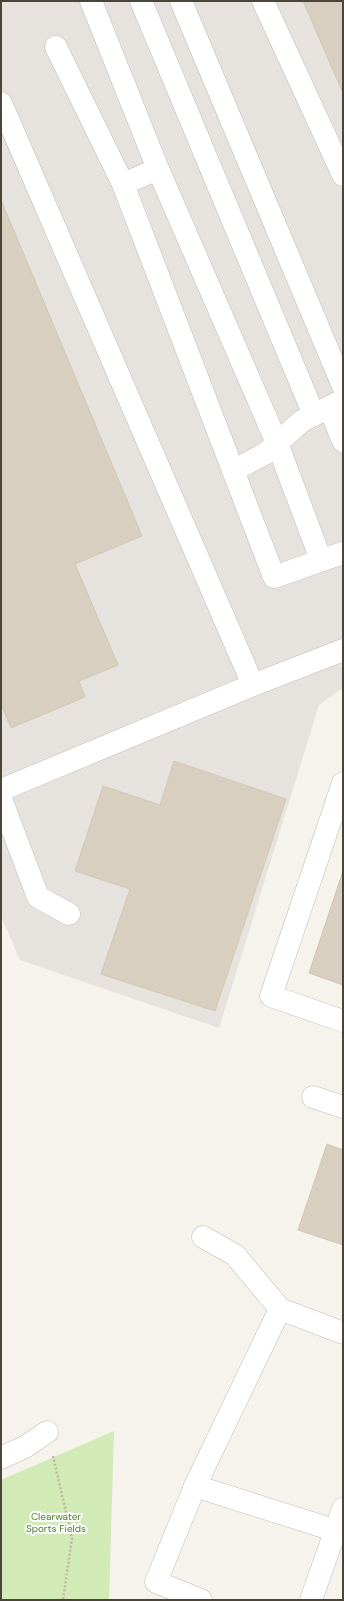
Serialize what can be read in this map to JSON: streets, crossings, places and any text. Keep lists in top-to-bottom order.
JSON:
{
  "parks": ["Clearwater Sports Fields"]
}
